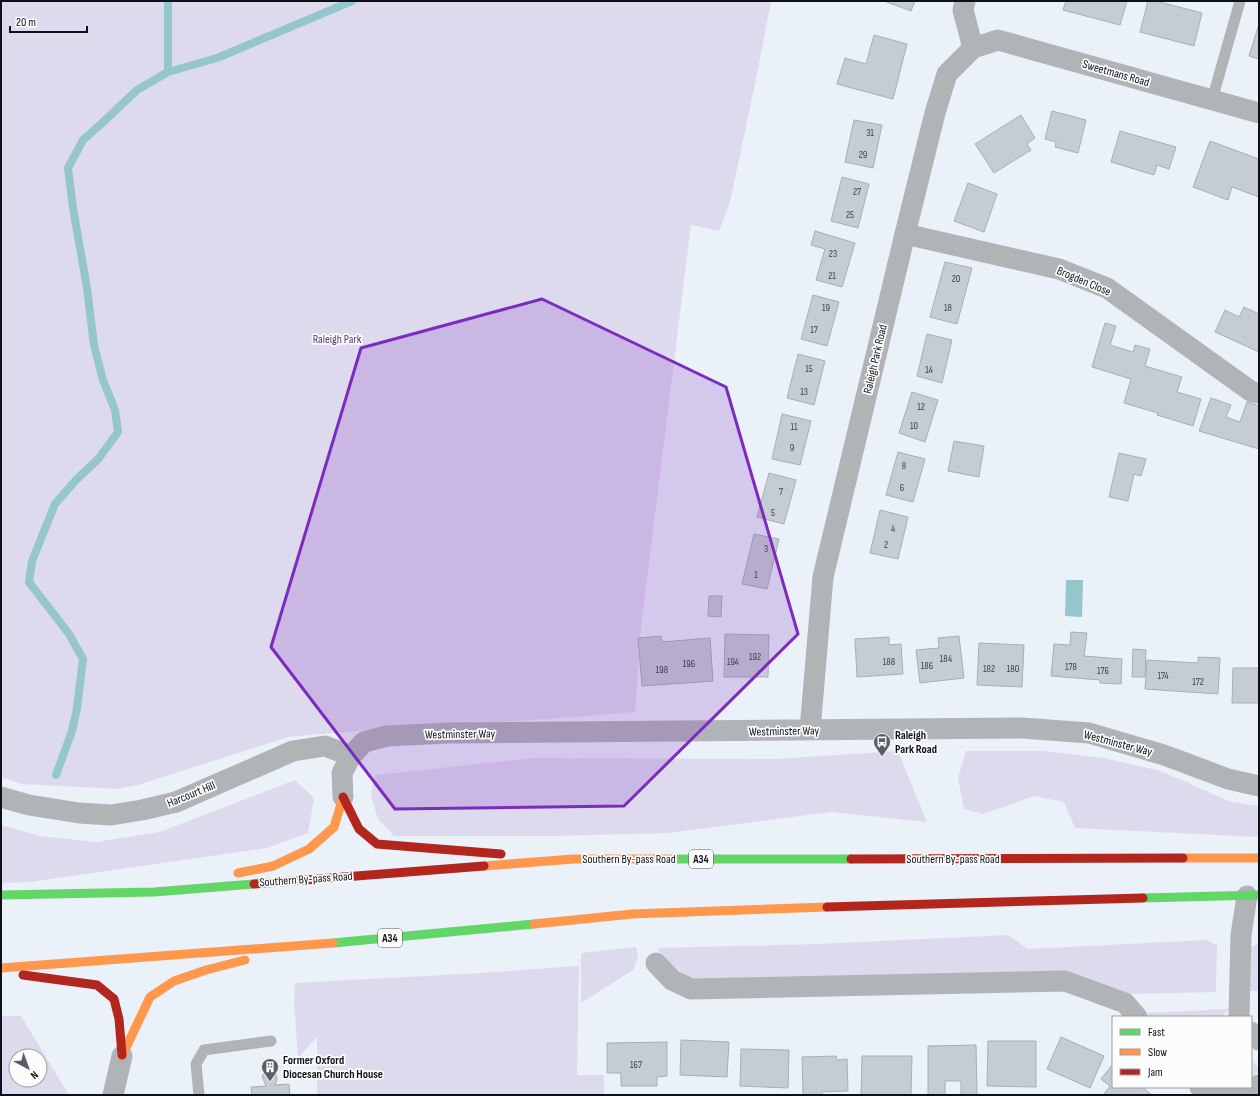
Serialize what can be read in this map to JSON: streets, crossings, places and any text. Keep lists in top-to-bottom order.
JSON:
{
  "streets": {
    "highway": ["Southern By-pass Road", "A34"],
    "street": [
      "Sweetmans Road",
      "Brogden Close",
      "Raleigh Park Road",
      "Westminster Way",
      "Harcourt Hill"
    ]
  },
  "crossings": [
    ["Sweetmans Road", "Raleigh Park Road"],
    ["Brogden Close", "Raleigh Park Road"],
    ["Raleigh Park Road", "Westminster Way"],
    ["Westminster Way", "Harcourt Hill"]
  ],
  "parks": ["Raleigh Park"],
  "places": {
    "bus stop": ["Raleigh Park Road"],
    "building": ["Former Oxford Diocesan Church House"]
  },
  "house_numbers": [
    "31",
    "29",
    "27",
    "25",
    "23",
    "21",
    "20",
    "19",
    "18",
    "17",
    "15",
    "14",
    "13",
    "12",
    "10",
    "11",
    "9",
    "8",
    "6",
    "7",
    "5",
    "4",
    "2",
    "3",
    "1",
    "192",
    "184",
    "194",
    "188",
    "196",
    "186",
    "178",
    "182",
    "180",
    "198",
    "176",
    "174",
    "172",
    "167"
  ],
  "legend": ["Fast", "Slow", "Jam"],
  "scale_bar": "20 m",
  "north": "bottom right"
}
